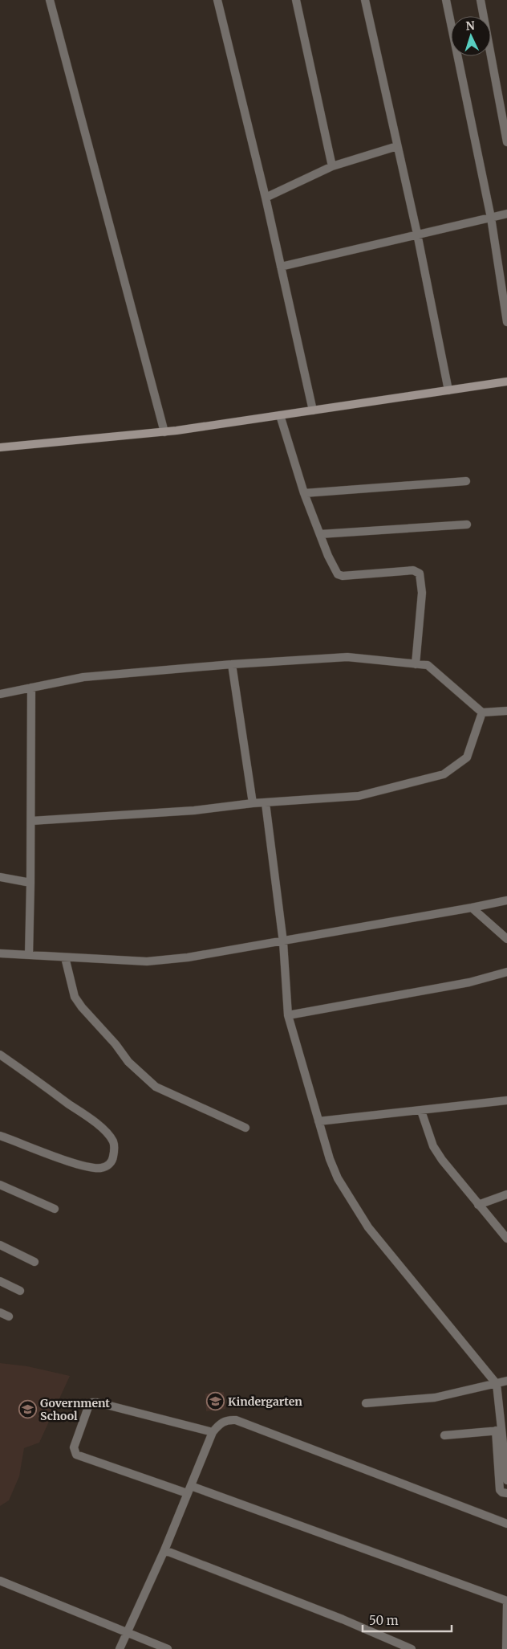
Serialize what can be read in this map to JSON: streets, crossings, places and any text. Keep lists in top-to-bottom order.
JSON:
{
  "places": {
    "school or university": ["Kindergarten", "Government School"]
  },
  "scale_bar": "50 m",
  "north": "top"
}
